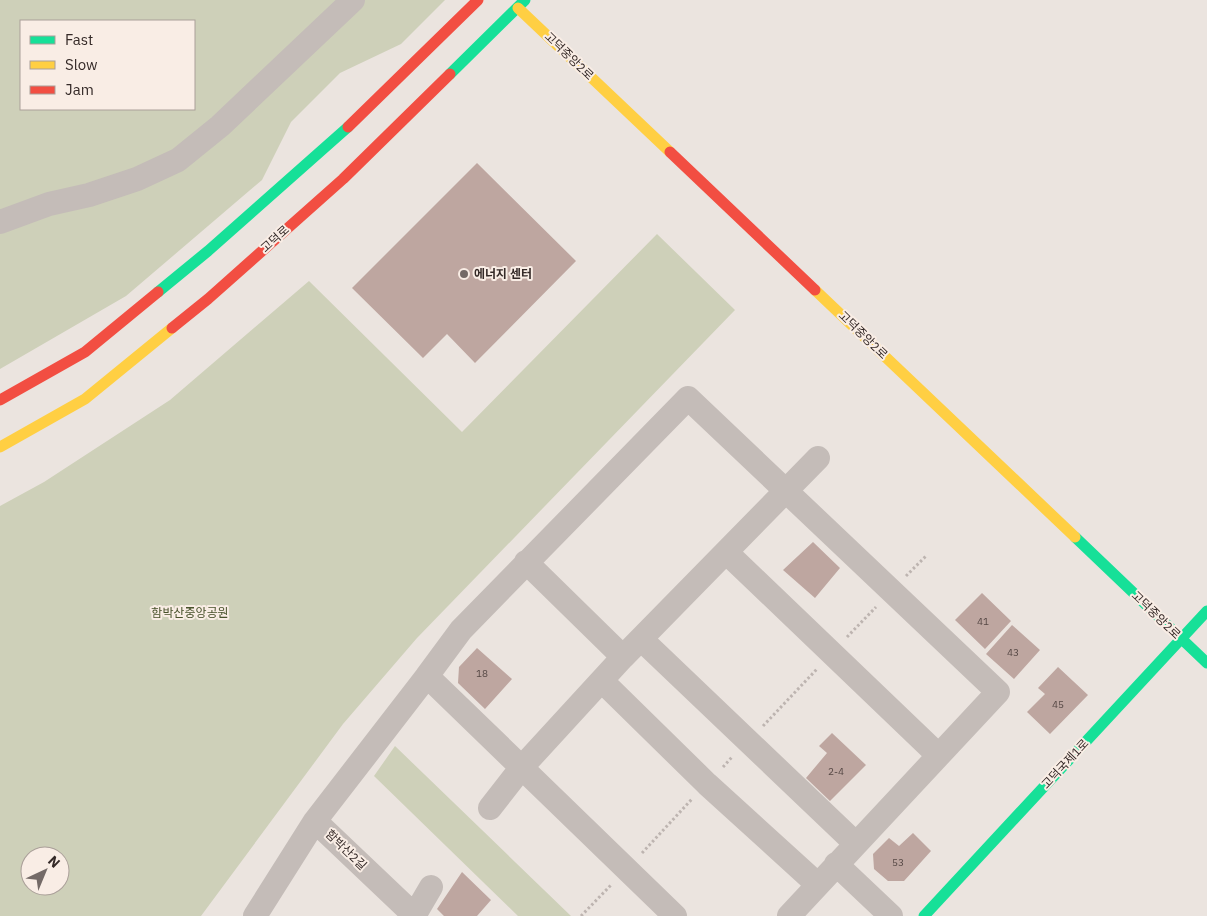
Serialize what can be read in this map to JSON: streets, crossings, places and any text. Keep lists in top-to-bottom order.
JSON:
{
  "streets": {
    "street": [
      "고덕중앙2로",
      "고덕로",
      "고덕국제1로",
      "함박산2길"
    ]
  },
  "crossings": [
    ["고덕중앙2로", "고덕로"],
    ["고덕중앙2로", "고덕국제1로"]
  ],
  "parks": ["함박산중앙공원"],
  "places": ["에너지 센터"],
  "house_numbers": [
    "41",
    "43",
    "18",
    "45",
    "2-4",
    "53"
  ],
  "legend": ["Fast", "Slow", "Jam"],
  "north": "top right"
}
